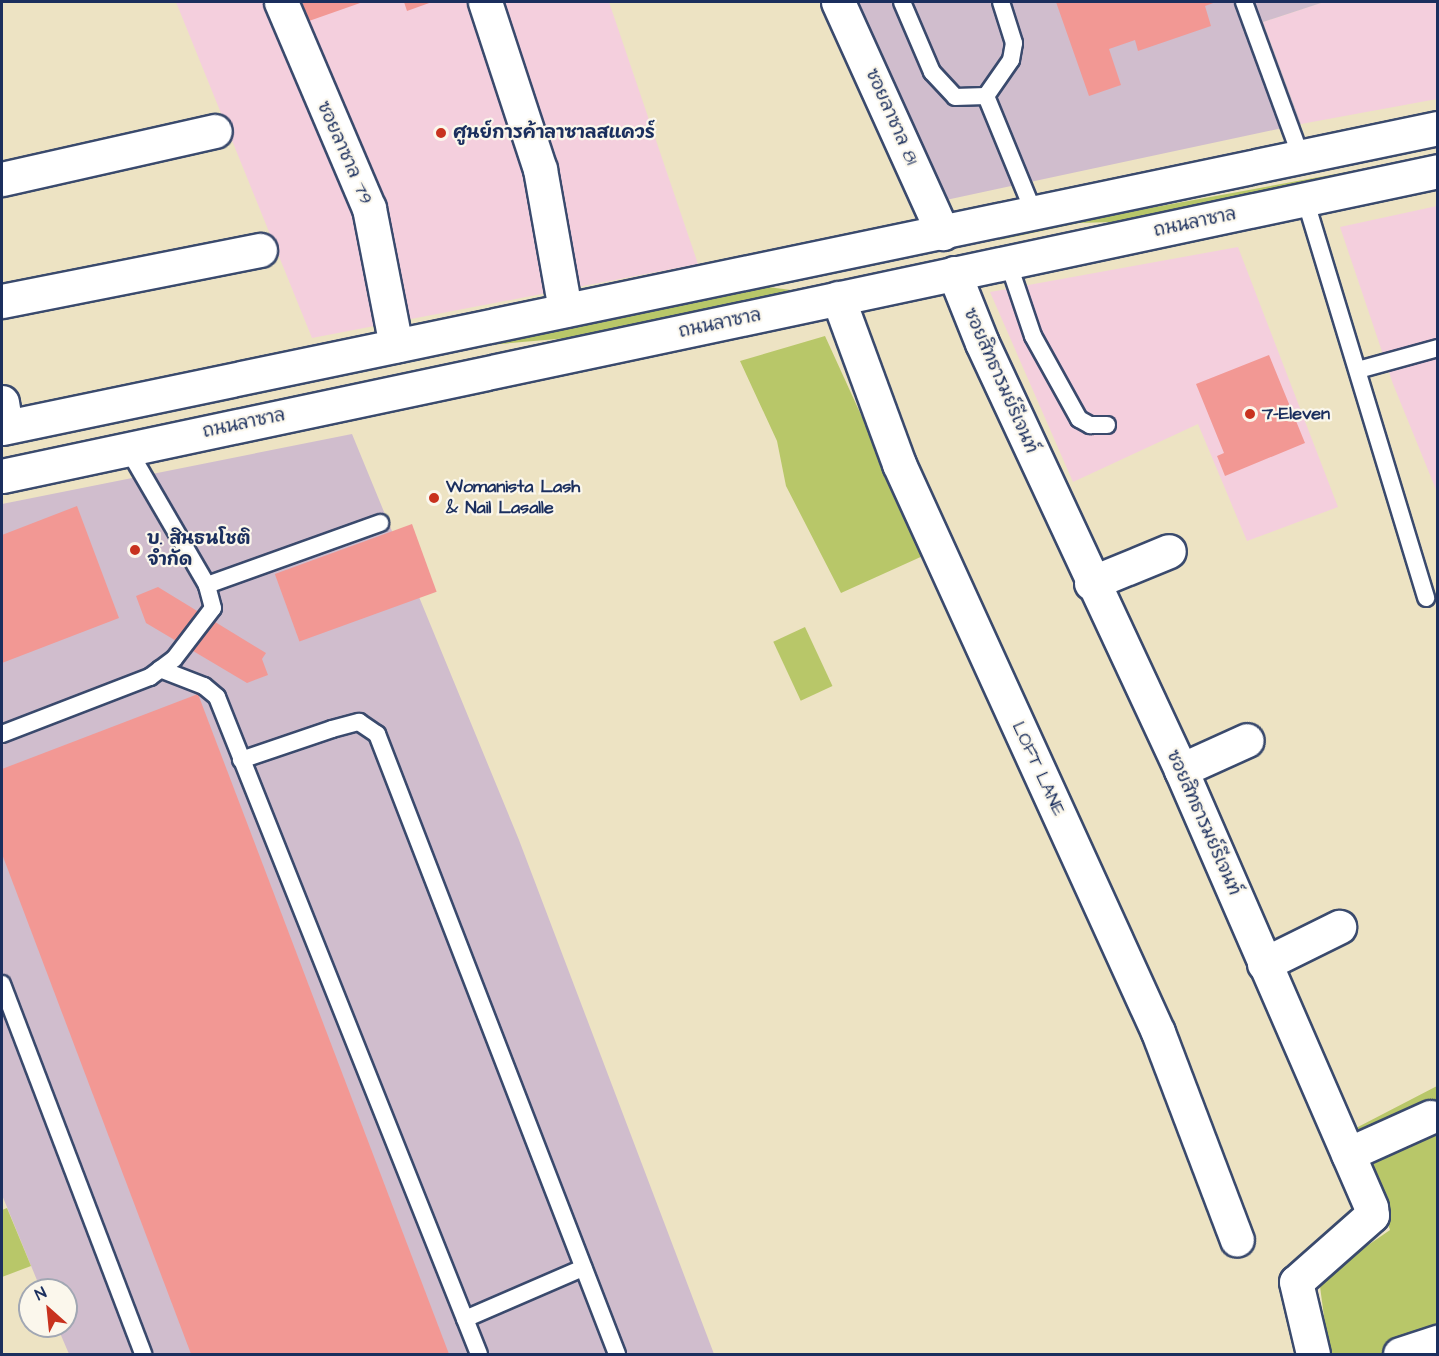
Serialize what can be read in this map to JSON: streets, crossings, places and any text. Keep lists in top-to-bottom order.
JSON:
{
  "streets": {
    "street": [
      "ซอยลาซาล 81",
      "ซอยลาซาล 79",
      "ถนนลาซาล",
      "ซอยสิทธารมย์รีเจนท์",
      "LOFT LANE"
    ]
  },
  "crossings": [
    ["ซอยลาซาล 81", "ถนนลาซาล"],
    ["ซอยลาซาล 81", "ซอยสิทธารมย์รีเจนท์"],
    ["ถนนลาซาล", "ซอยสิทธารมย์รีเจนท์"],
    ["ถนนลาซาล", "LOFT LANE"]
  ],
  "places": [
    "ศูนย์การค้าลาซาลสแควร์",
    "7-Eleven",
    "Womanista Lash & Nail Lasalle",
    "บ. สินธนโชติ จำกัด"
  ],
  "north": "top left"
}
